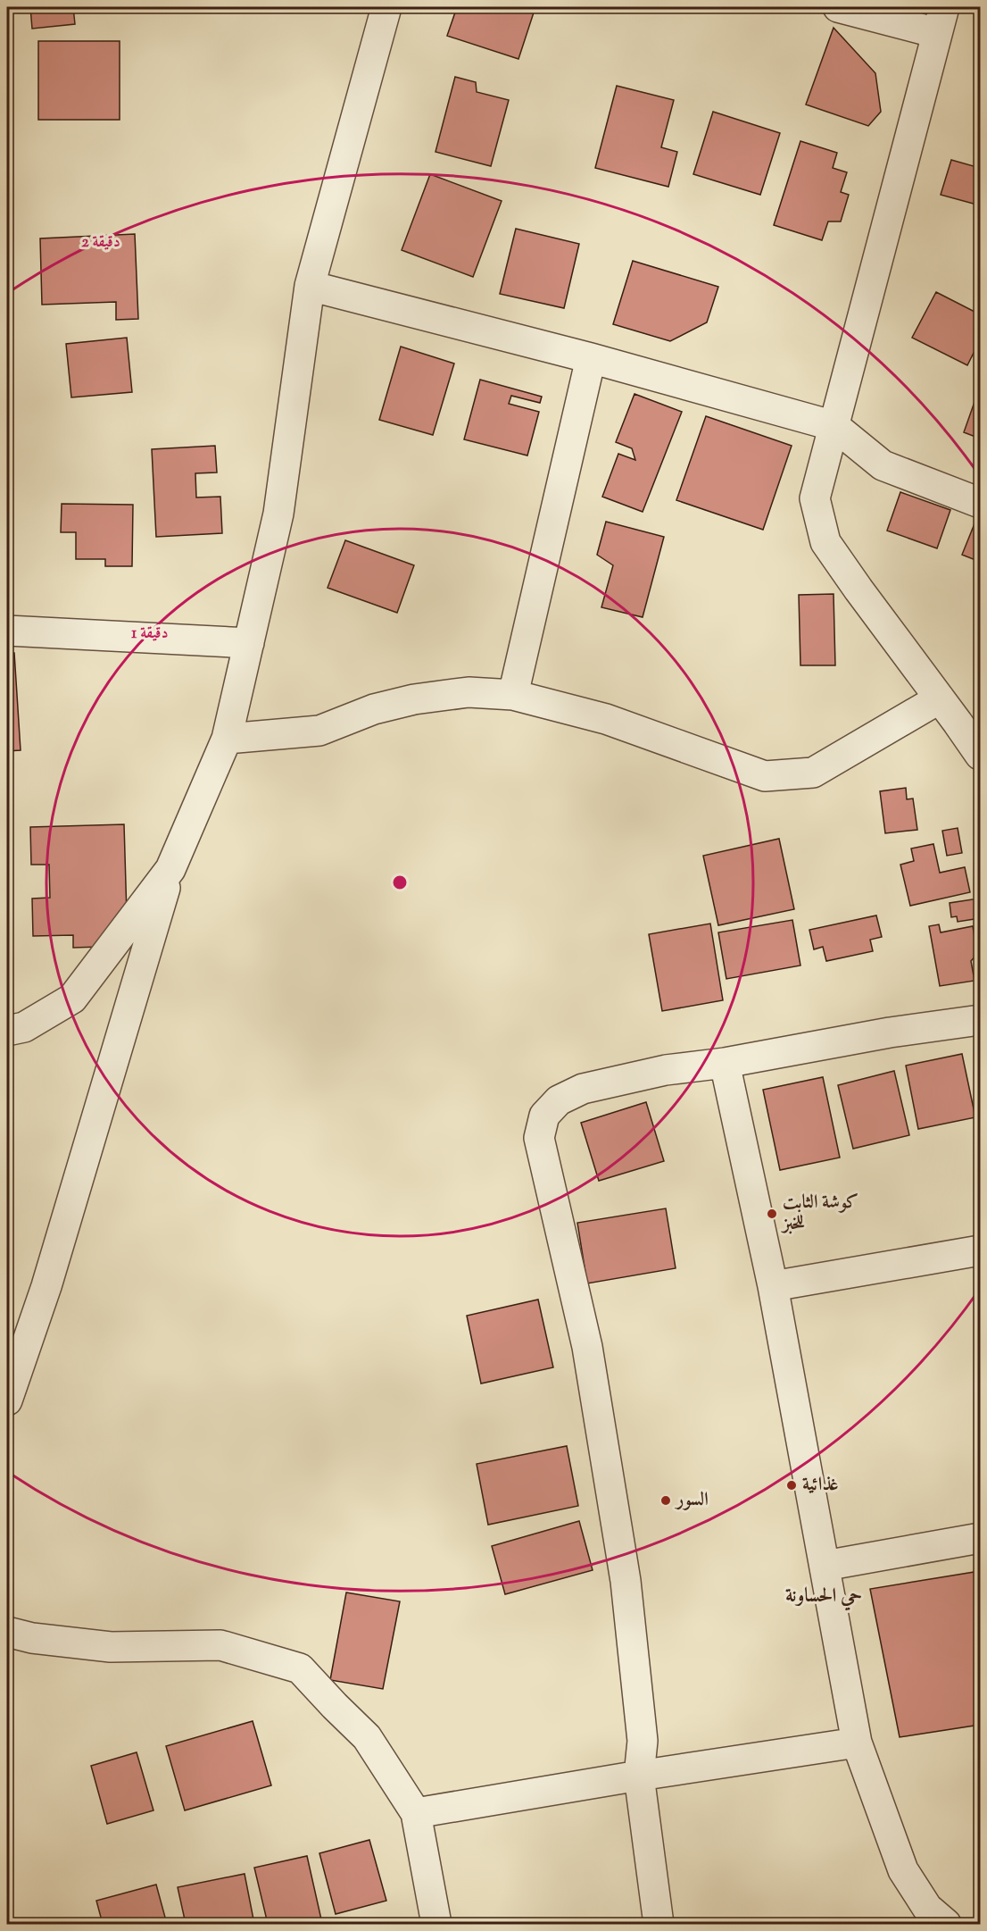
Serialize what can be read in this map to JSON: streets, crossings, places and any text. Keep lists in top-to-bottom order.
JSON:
{
  "districts": ["حي الحساونة"],
  "places": ["كوشة الثابت للخبز", "غذائية", "السور"],
  "rings": ["2 دقيقة", "1 دقيقة"]
}
